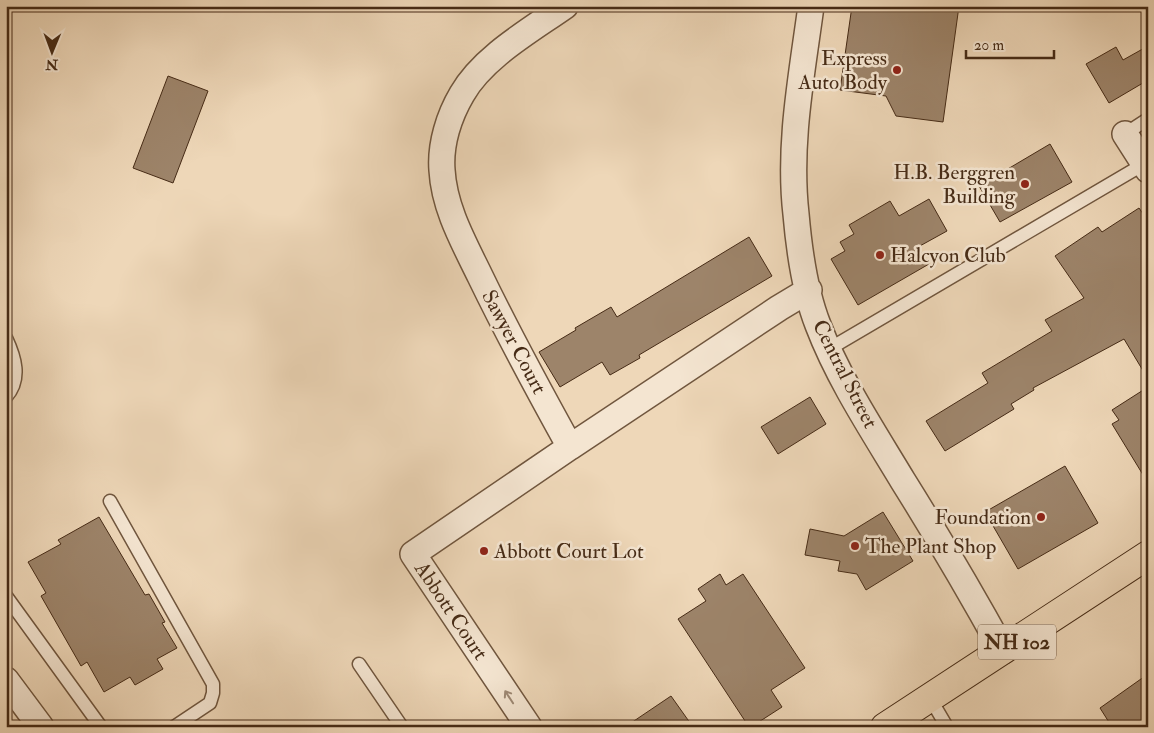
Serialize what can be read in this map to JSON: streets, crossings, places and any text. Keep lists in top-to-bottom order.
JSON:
{
  "streets": {
    "main road": ["NH 102"],
    "street": ["Sawyer Court", "Central Street", "Abbott Court"]
  },
  "crossings": [
    ["Sawyer Court", "Abbott Court"],
    ["Central Street", "NH 102"]
  ],
  "places": [
    "Express Auto Body",
    "H.B. Berggren Building",
    "Halcyon Club",
    "Foundation",
    "The Plant Shop",
    "Abbott Court Lot"
  ],
  "scale_bar": "20 m",
  "north": "bottom"
}
